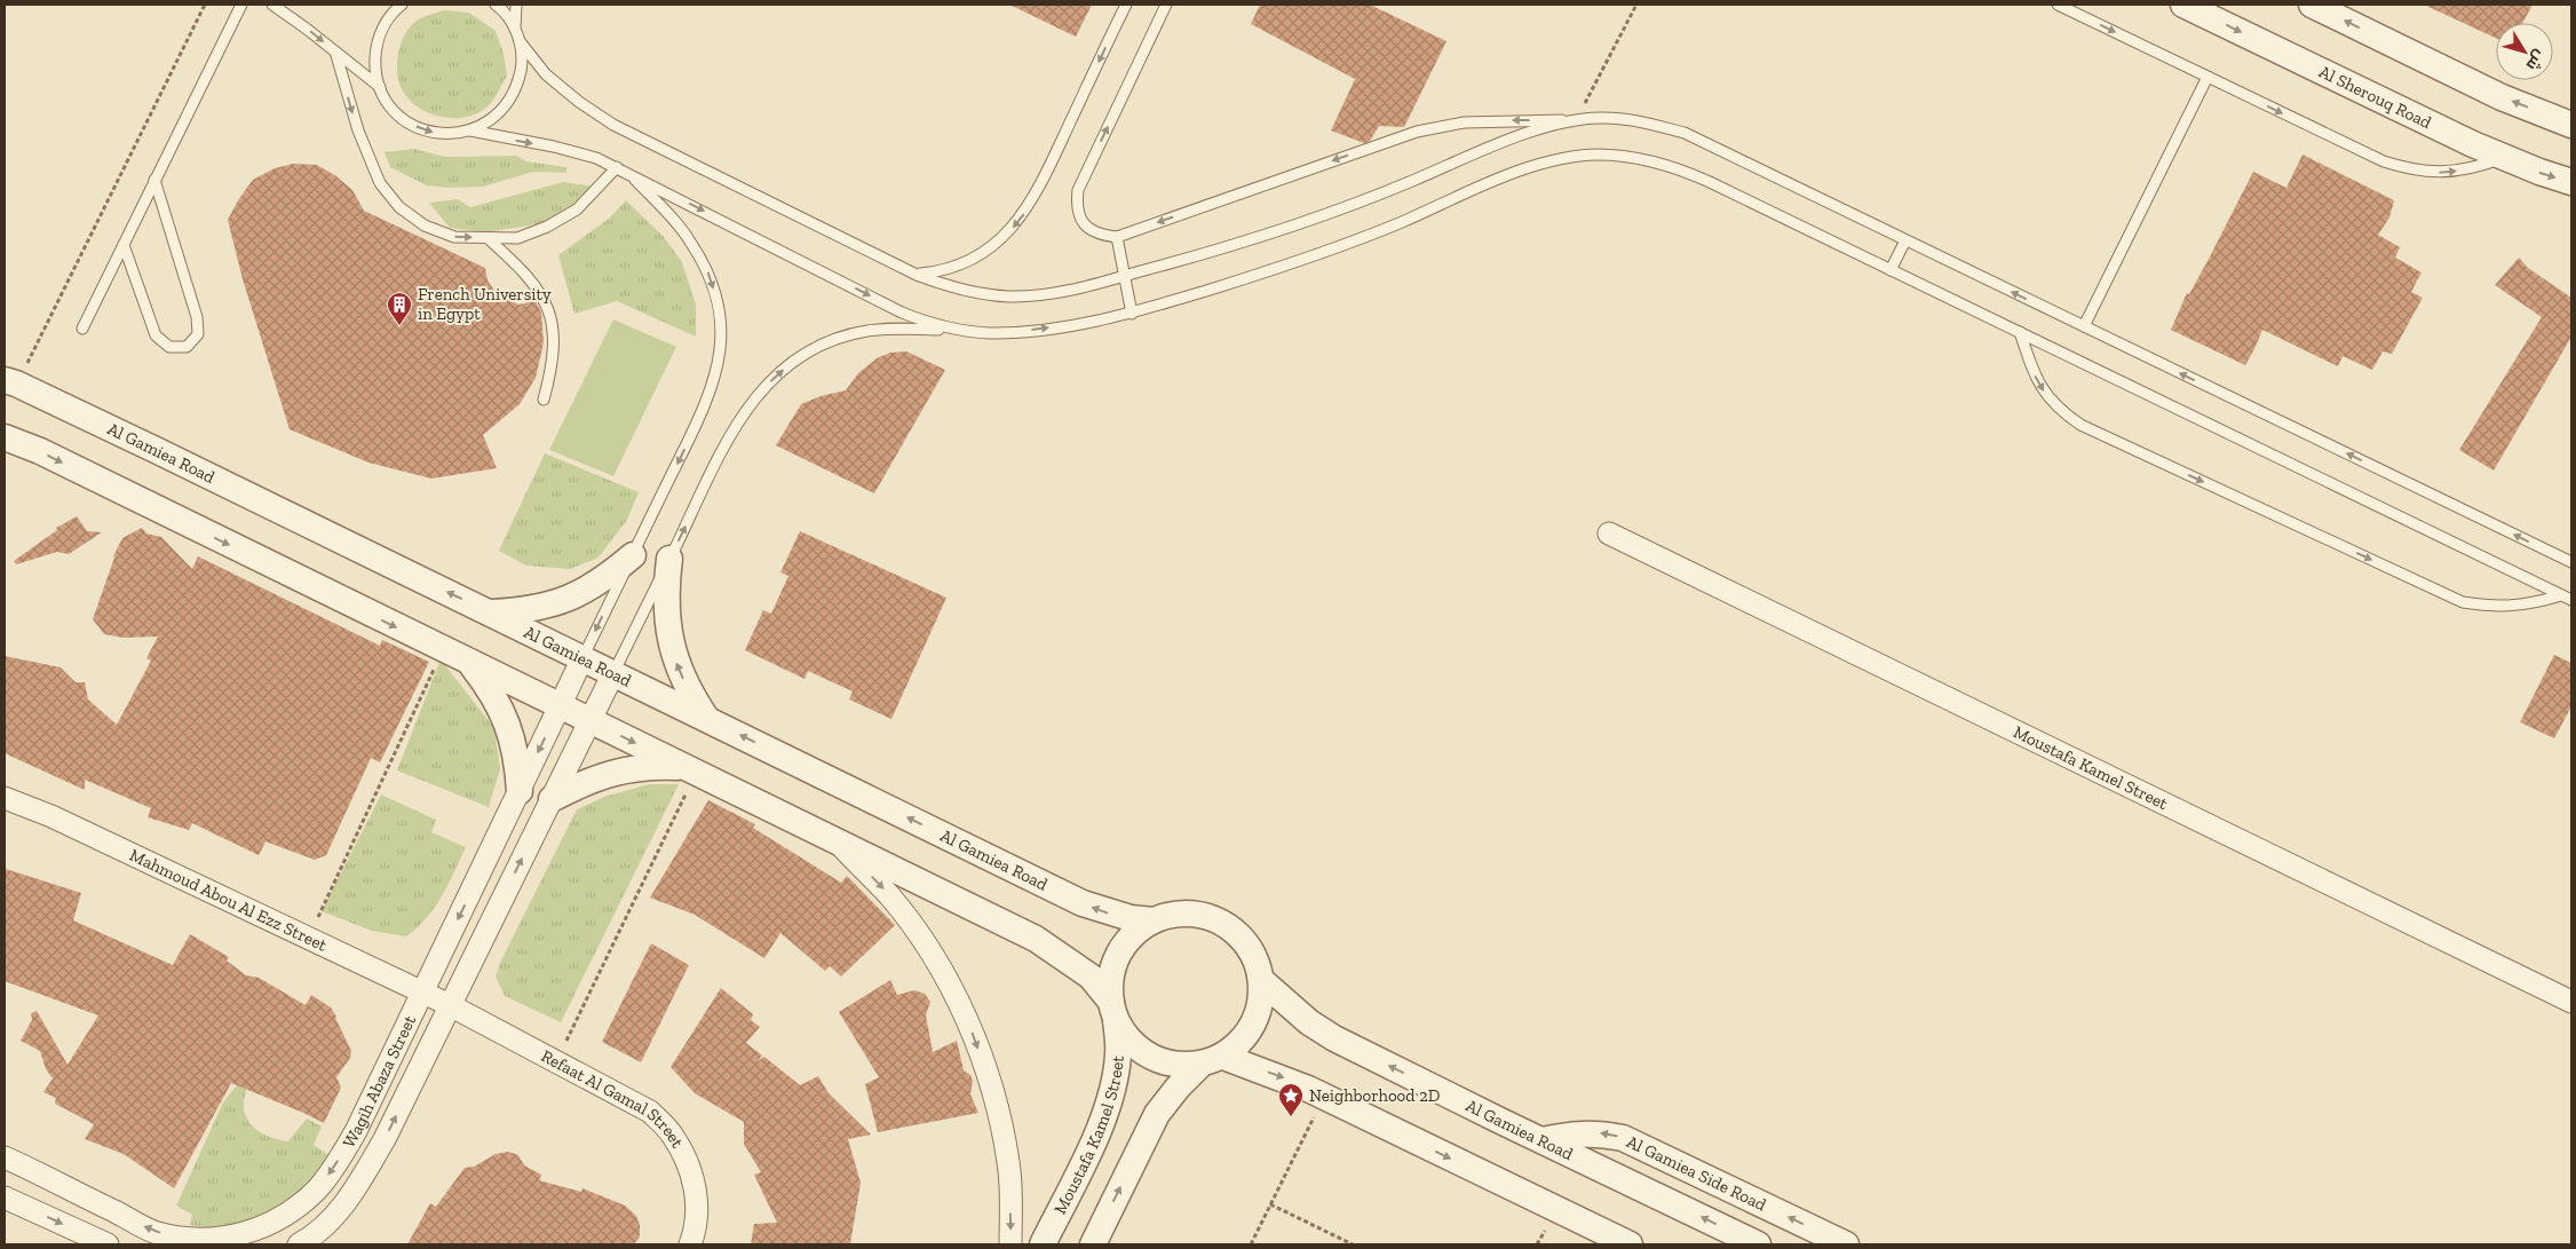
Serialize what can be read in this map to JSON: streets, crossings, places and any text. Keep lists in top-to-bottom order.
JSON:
{
  "streets": {
    "street": [
      "Al Sherouq Road",
      "Al Gamiea Road",
      "Moustafa Kamel Street",
      "Mahmoud Abou Al Ezz Street",
      "Wagih Abaza Street",
      "Refaat Al Gamal Street",
      "Al Gamiea Side Road"
    ]
  },
  "crossings": [
    ["Al Gamiea Road", "Moustafa Kamel Street"],
    ["Al Gamiea Road", "Wagih Abaza Street"],
    ["Al Gamiea Road", "Al Gamiea Side Road"],
    ["Mahmoud Abou Al Ezz Street", "Wagih Abaza Street"],
    ["Mahmoud Abou Al Ezz Street", "Refaat Al Gamal Street"],
    ["Wagih Abaza Street", "Refaat Al Gamal Street"]
  ],
  "one_way": ["Al Gamiea Side Road"],
  "places": {
    "building": ["French University in Egypt"],
    "place": ["Neighborhood 2D"]
  },
  "north": "bottom right"
}
